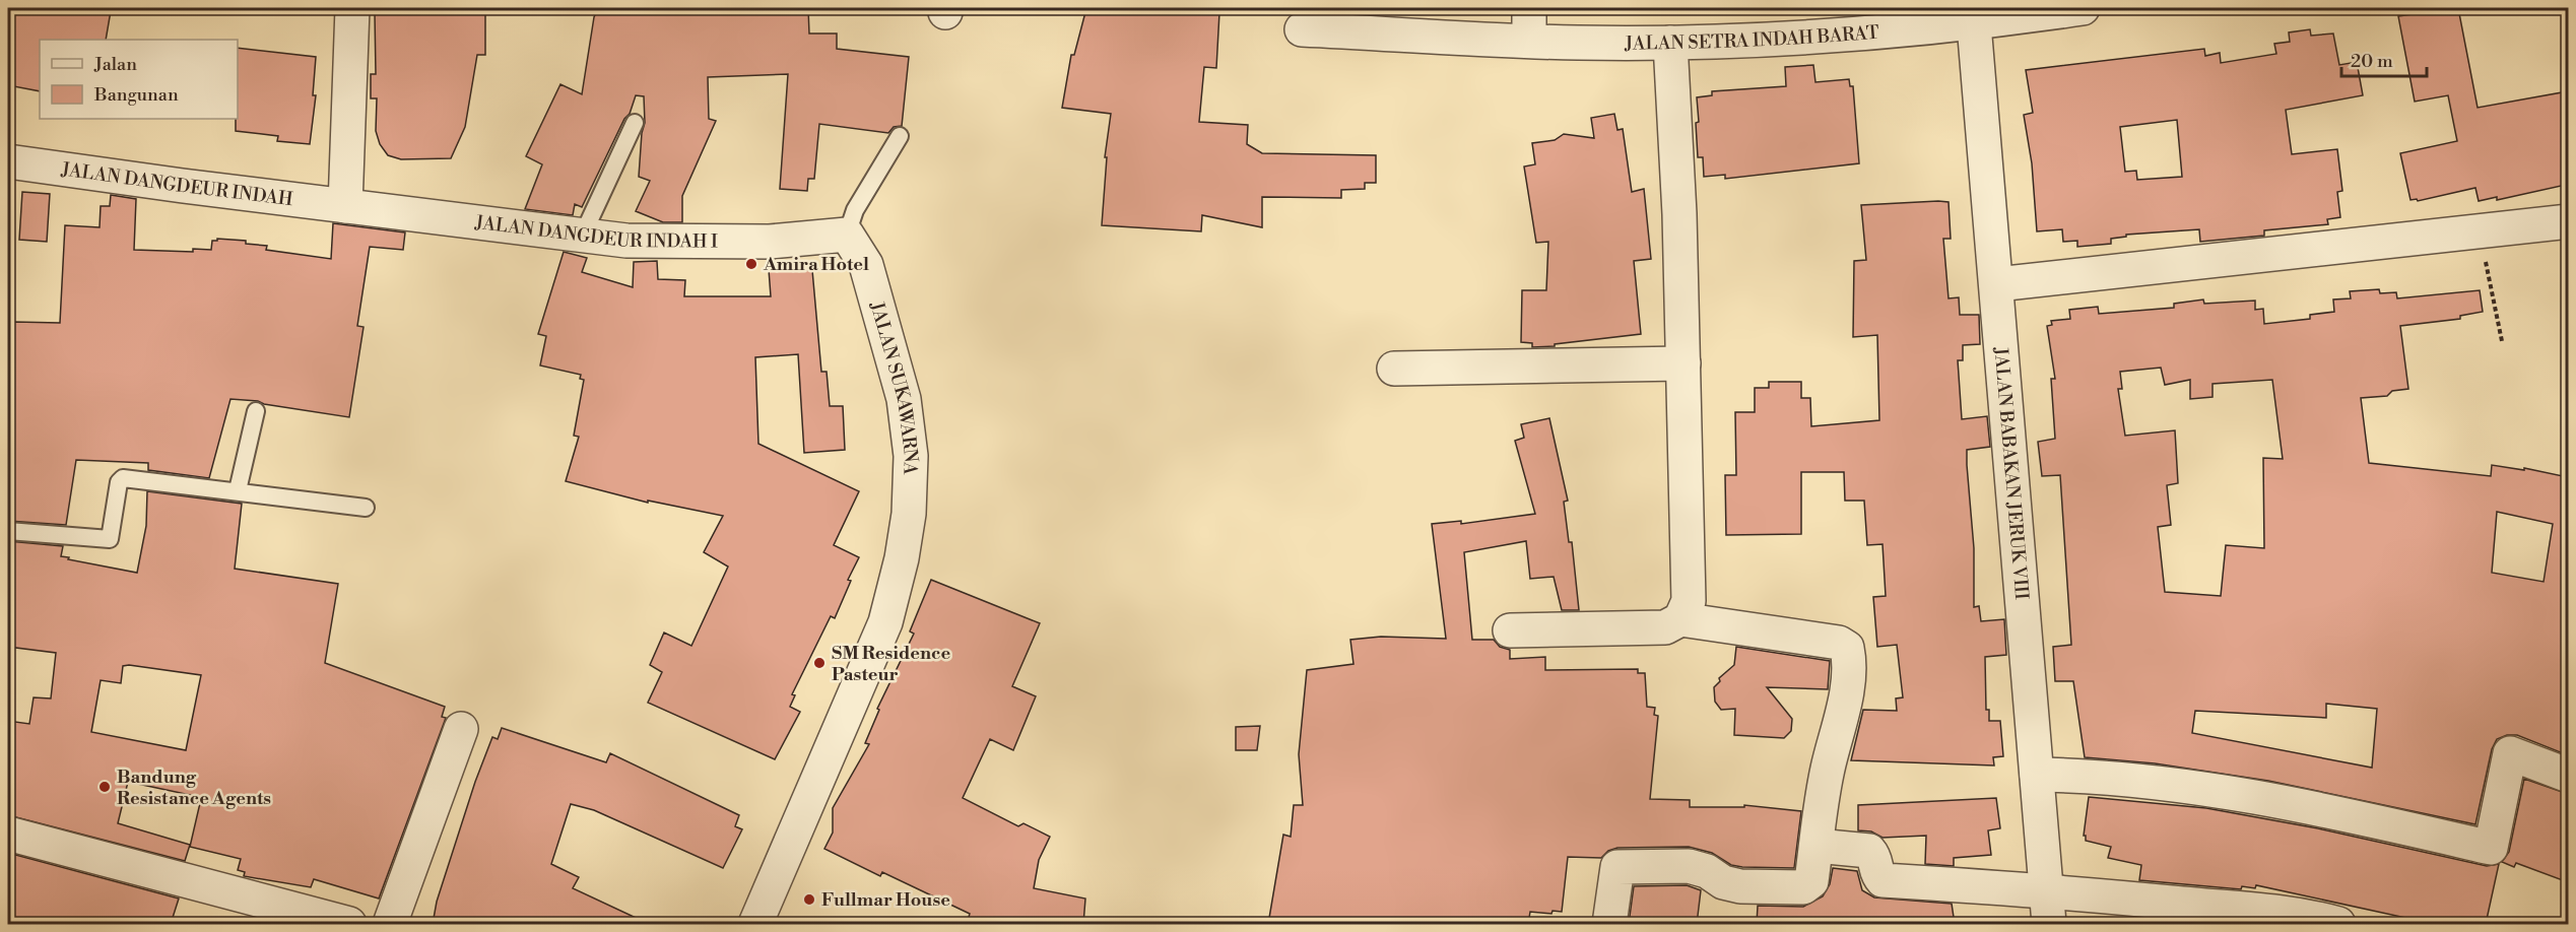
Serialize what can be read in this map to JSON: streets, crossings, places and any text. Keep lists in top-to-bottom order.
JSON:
{
  "streets": {
    "street": [
      "JALAN SETRA INDAH BARAT",
      "JALAN DANGDEUR INDAH",
      "JALAN DANGDEUR INDAH I",
      "JALAN SUKAWARNA",
      "JALAN BABAKAN JERUK VIII"
    ]
  },
  "crossings": [
    ["JALAN SETRA INDAH BARAT", "JALAN BABAKAN JERUK VIII"],
    ["JALAN DANGDEUR INDAH", "JALAN DANGDEUR INDAH I"],
    ["JALAN DANGDEUR INDAH I", "JALAN SUKAWARNA"]
  ],
  "places": [
    "Amira Hotel",
    "SM Residence Pasteur",
    "Bandung Resistance Agents",
    "Fullmar House"
  ],
  "legend": ["Jalan", "Bangunan"],
  "scale_bar": "20 m"
}
